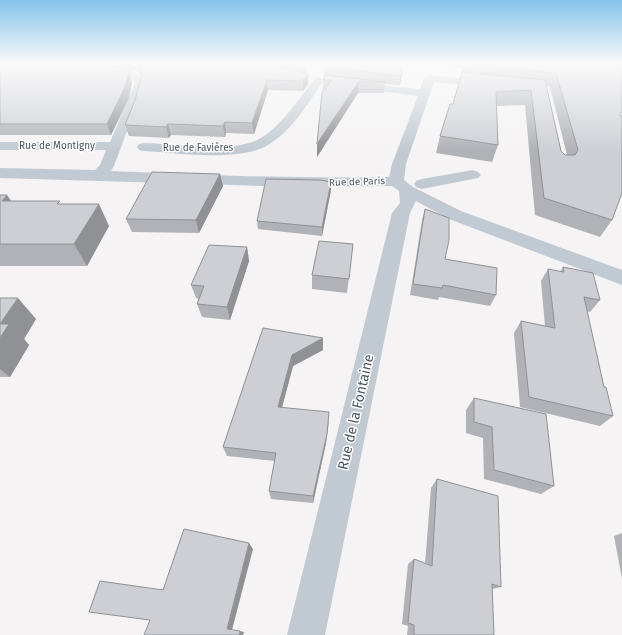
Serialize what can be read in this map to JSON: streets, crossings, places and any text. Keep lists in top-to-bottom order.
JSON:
{
  "streets": {
    "street": [
      "Rue de Montigny",
      "Rue de Favières",
      "Rue de Paris",
      "Rue de la Fontaine"
    ]
  },
  "crossings": [
    ["Rue de Paris", "Rue de la Fontaine"]
  ]
}
